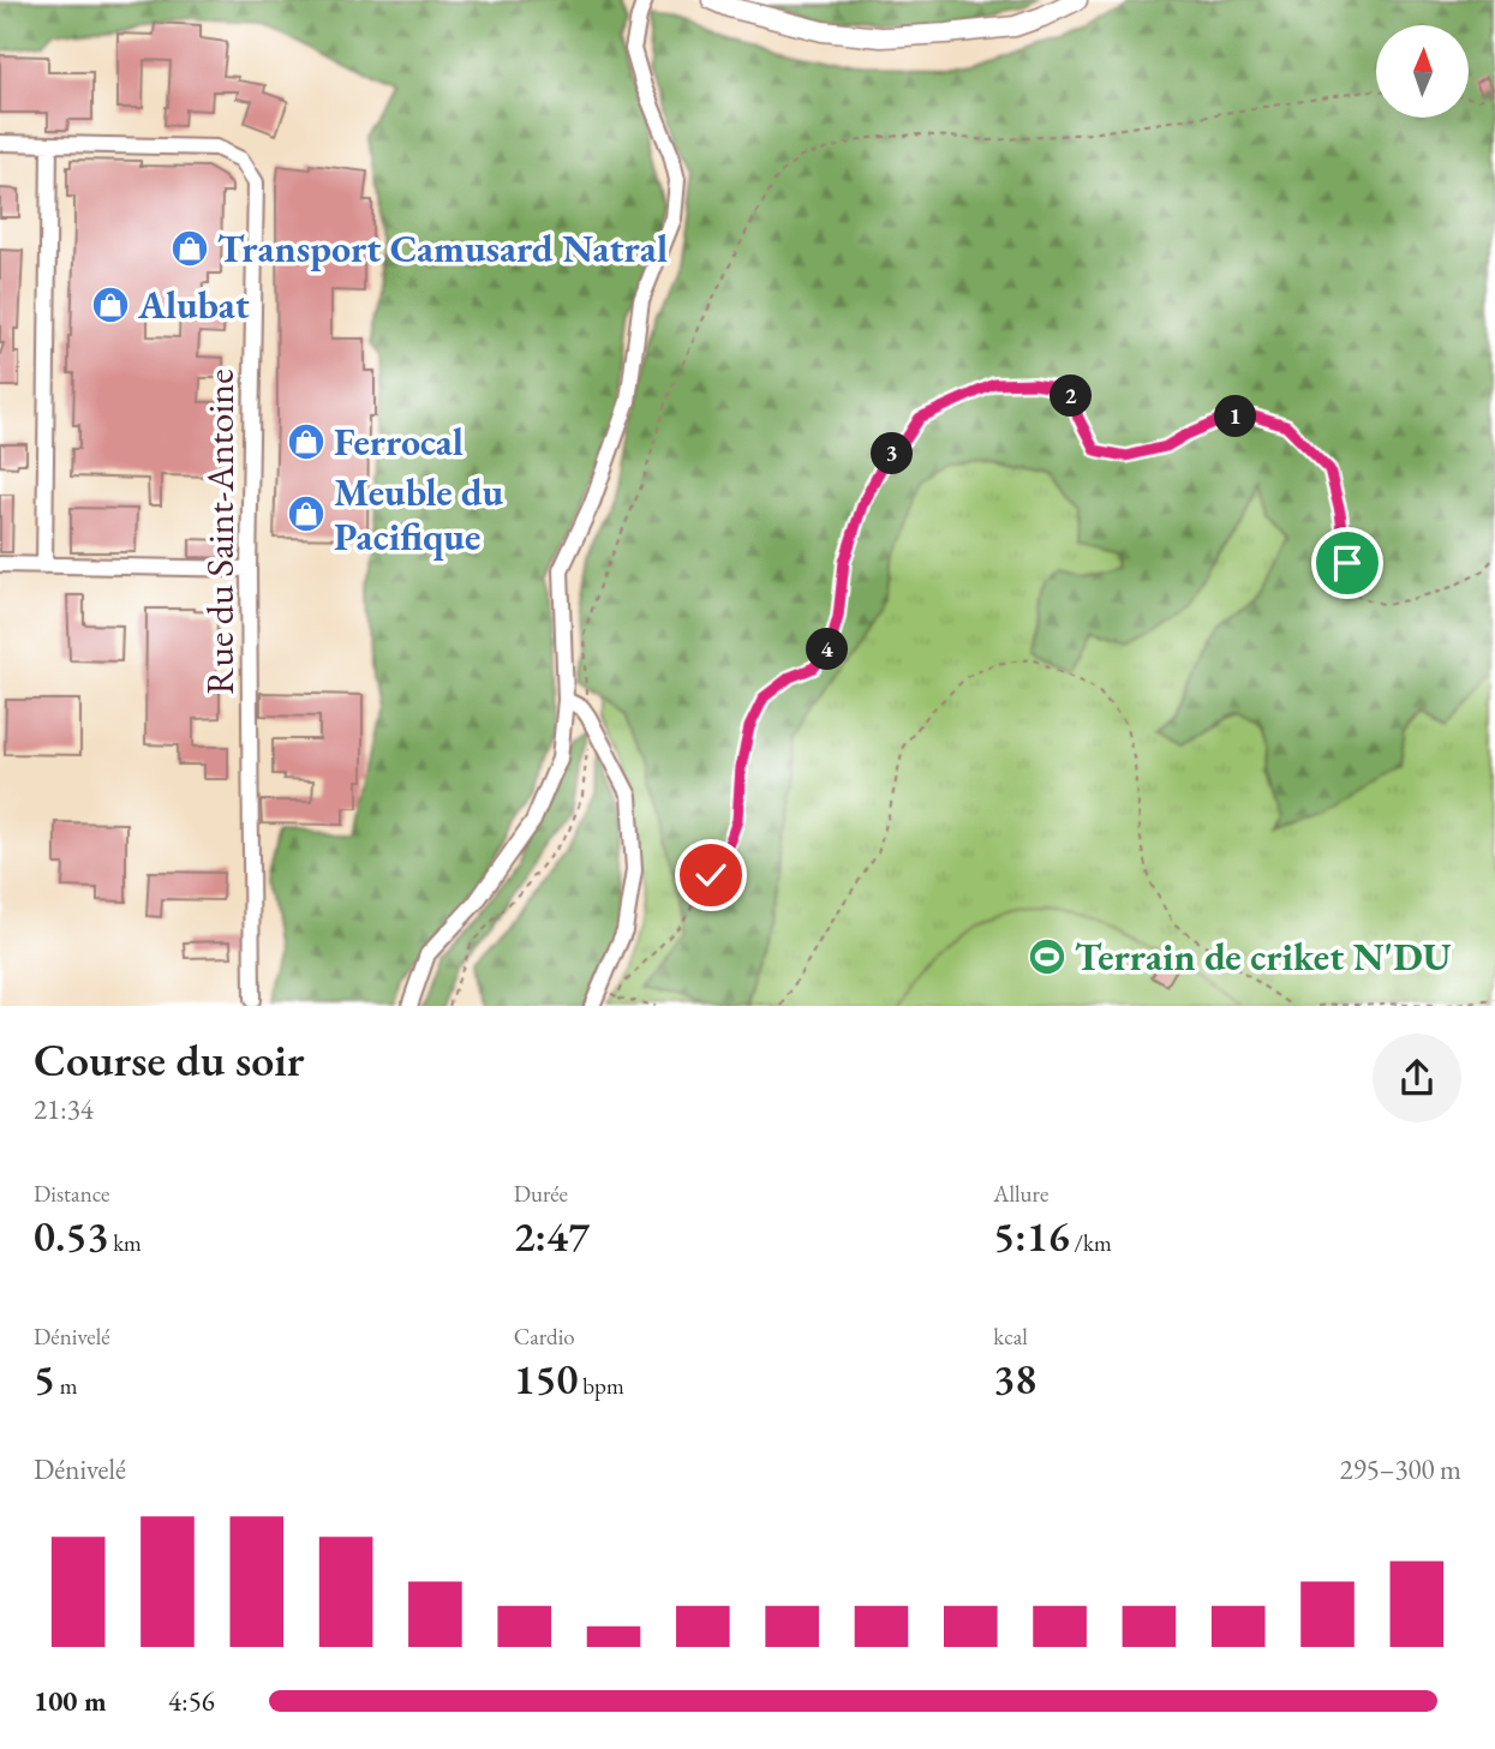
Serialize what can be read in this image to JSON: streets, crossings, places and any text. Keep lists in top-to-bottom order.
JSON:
{
  "streets": {
    "street": ["Rue du Saint-Antoine"]
  },
  "places": {
    "shop": [
      "Transport Camusard Natral",
      "Alubat",
      "Ferrocal",
      "Meuble du Pacifique"
    ],
    "sports": ["Terrain de criket N'DU"]
  },
  "north": "top",
  "page": {
    "pins": [
      "2",
      "1",
      "3",
      "4"
    ],
    "heading": ["Course du soir", "21:34"],
    "stats": [
      ["Distance", "0.53 km"],
      ["Durée", "2:47"],
      ["Allure", "5:16 /km"],
      ["Dénivelé", "5 m"],
      ["Cardio", "150 bpm"],
      ["kcal", "38"]
    ],
    "chart": ["Dénivelé", "295–300 m"],
    "list": [
      {
        "name": "100 m",
        "note": "4:56"
      }
    ]
  }
}
